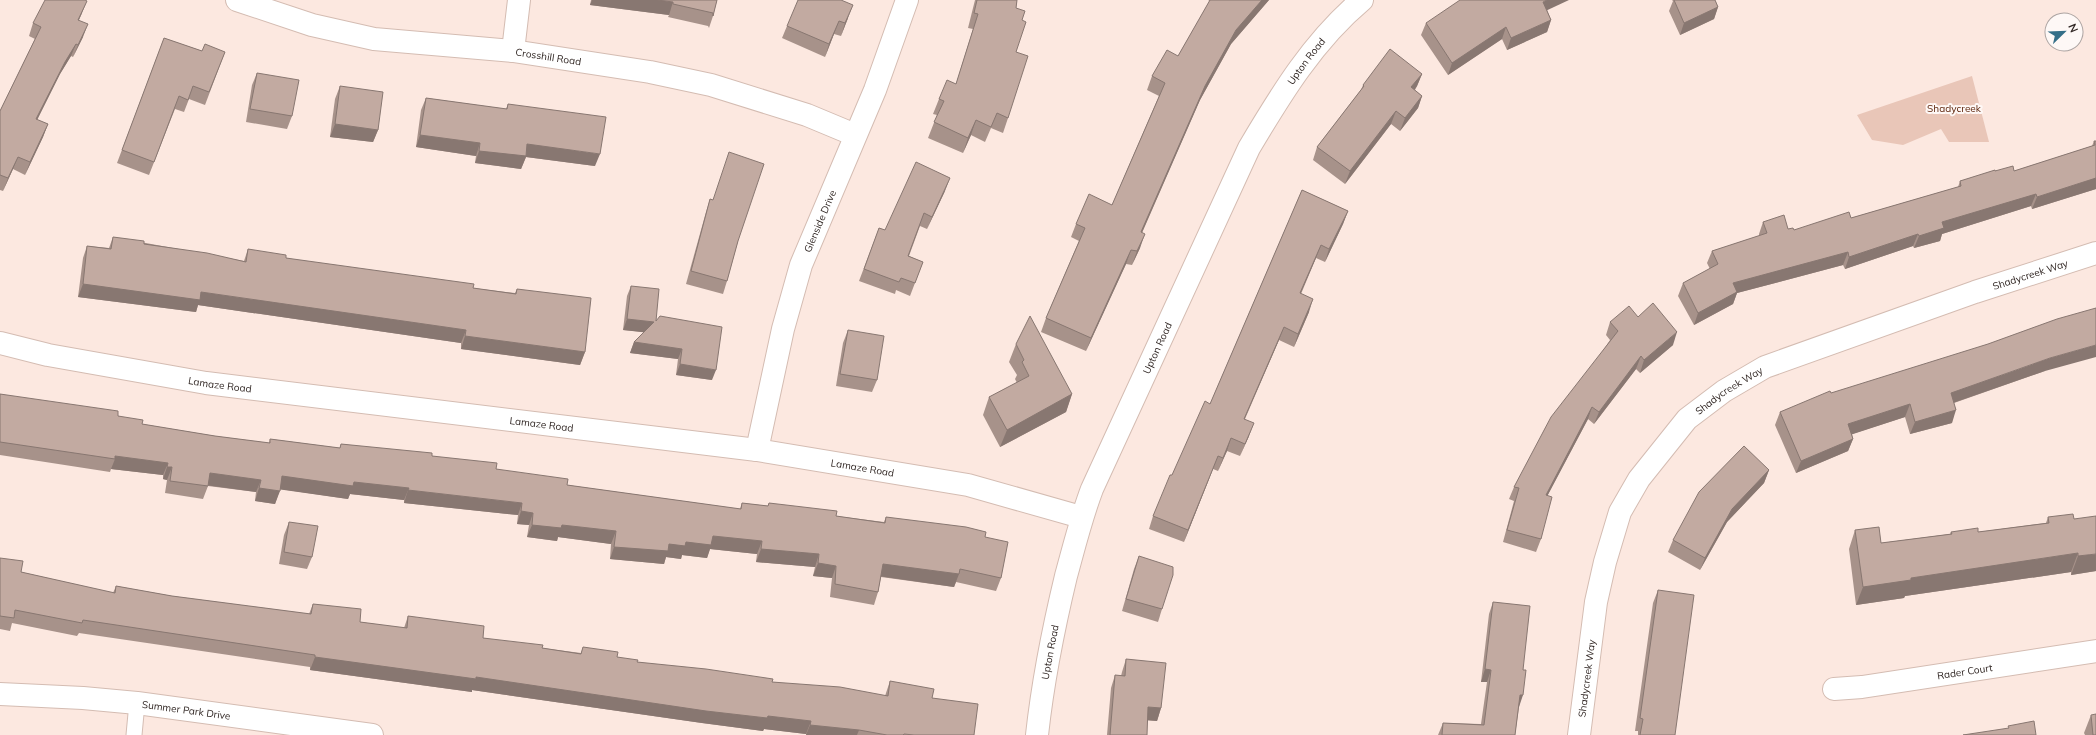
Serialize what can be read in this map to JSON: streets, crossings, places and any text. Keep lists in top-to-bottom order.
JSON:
{
  "streets": {
    "street": [
      "Crosshill Road",
      "Upton Road",
      "Glenside Drive",
      "Shadycreek Way",
      "Lamaze Road",
      "Rader Court",
      "Summer Park Drive"
    ]
  },
  "crossings": [
    ["Crosshill Road", "Glenside Drive"],
    ["Upton Road", "Lamaze Road"],
    ["Glenside Drive", "Lamaze Road"]
  ],
  "parks": ["Shadycreek"],
  "north": "top right"
}
